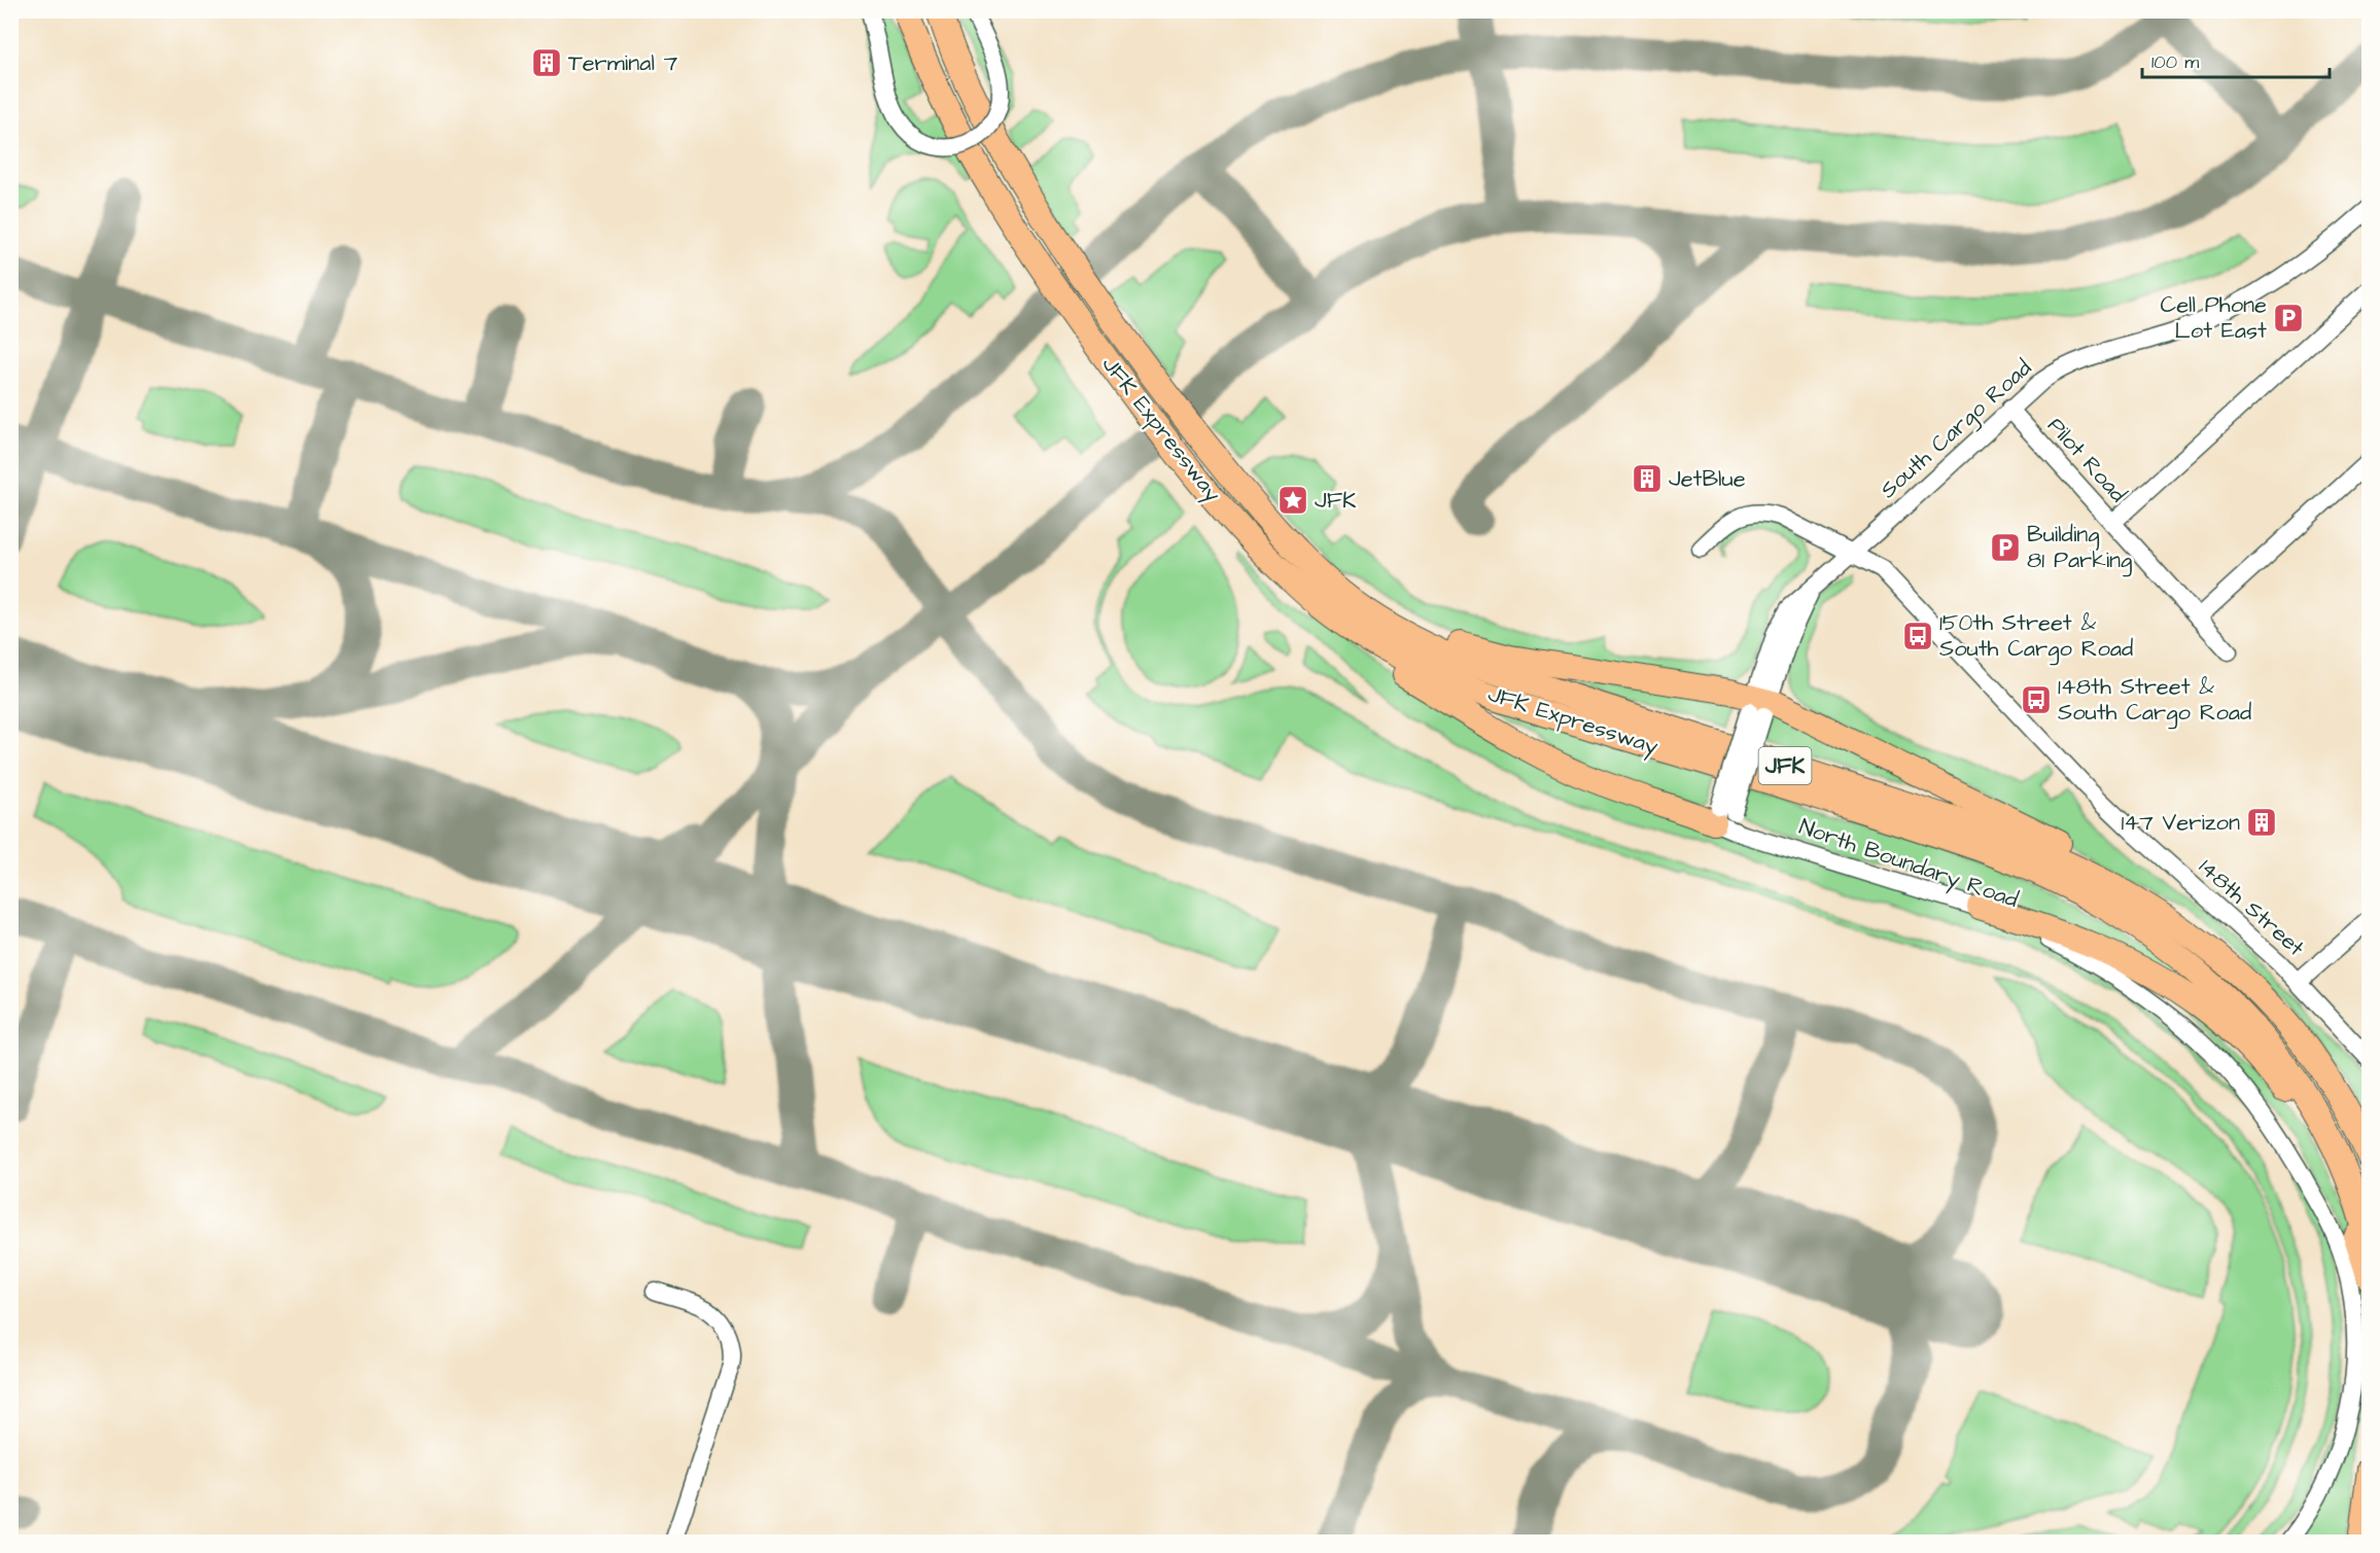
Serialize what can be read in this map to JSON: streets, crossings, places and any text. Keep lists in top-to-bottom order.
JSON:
{
  "streets": {
    "highway": ["JFK Expressway", "JFK"],
    "street": [
      "South Cargo Road",
      "Pilot Road",
      "North Boundary Road",
      "148th Street"
    ]
  },
  "crossings": [
    ["South Cargo Road", "Pilot Road"],
    ["South Cargo Road", "North Boundary Road"],
    ["South Cargo Road", "148th Street"]
  ],
  "places": {
    "building": ["Terminal 7", "JetBlue", "147 Verizon"],
    "parking": ["Cell Phone Lot East", "Building 81 Parking"],
    "place": ["JFK"],
    "bus stop": ["150th Street & South Cargo Road", "148th Street & South Cargo Road"]
  },
  "scale_bar": "100 m"
}
